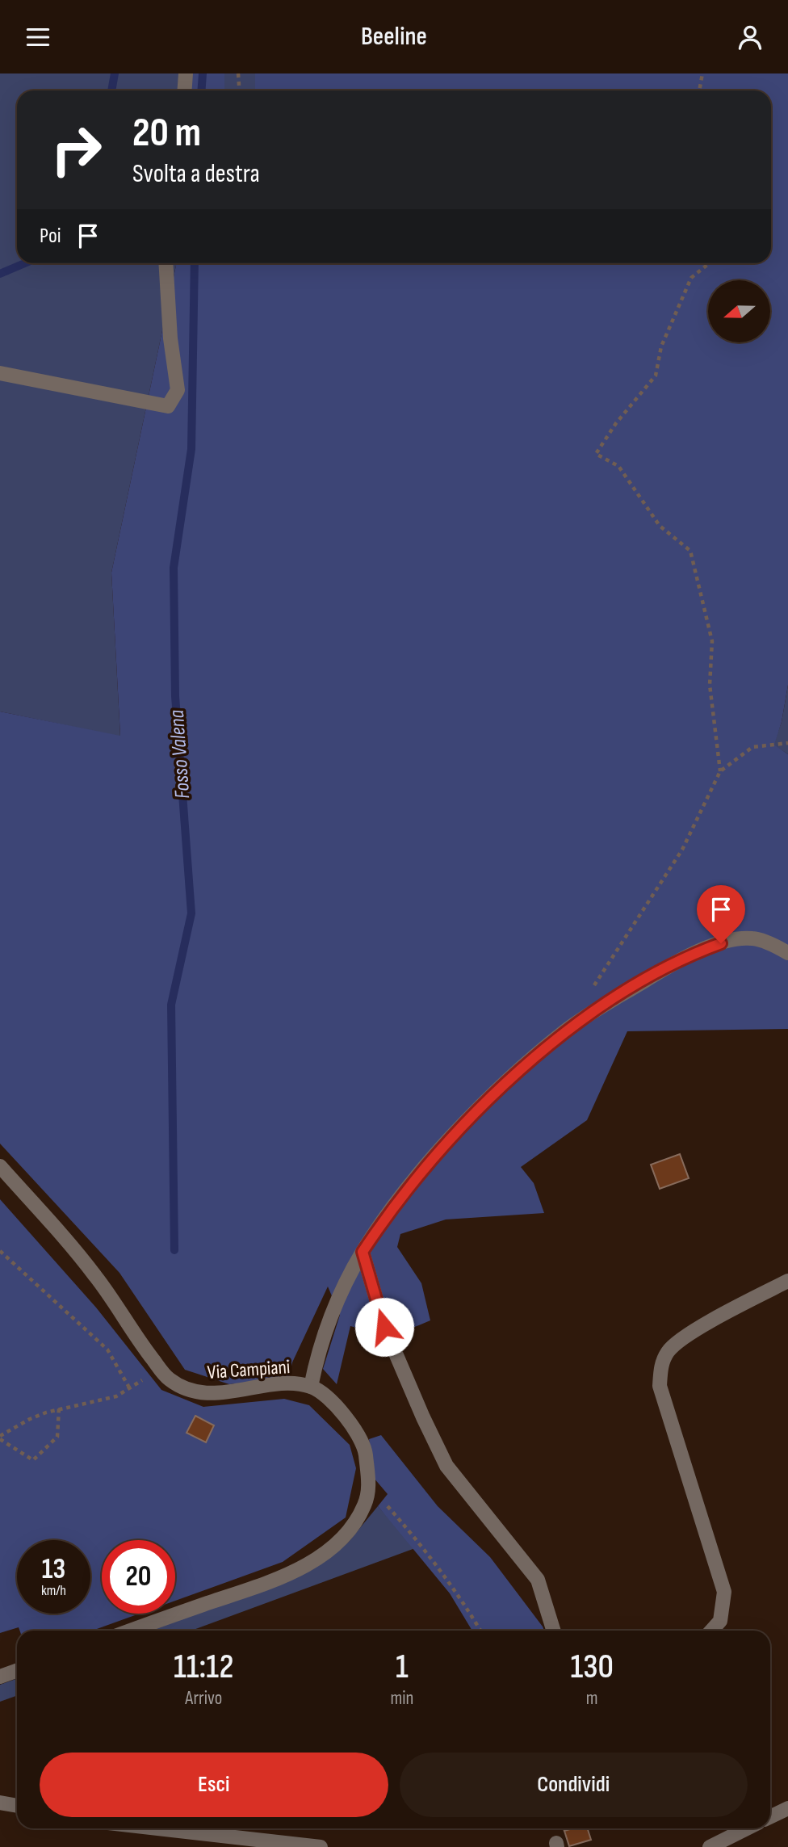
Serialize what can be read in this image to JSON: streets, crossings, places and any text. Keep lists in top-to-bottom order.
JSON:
{
  "streets": {
    "street": ["Via Campiani"]
  },
  "water": ["Fosso Valena"],
  "north": "left",
  "page": {
    "header": "Beeline",
    "turn": ["20 m", "Svolta a destra"],
    "then": "Poi",
    "speed": "13 km/h",
    "limit": "20",
    "eta": [
      "11:12",
      "Arrivo",
      "1",
      "min",
      "130",
      "m"
    ],
    "buttons": ["Esci", "Condividi"]
  }
}
